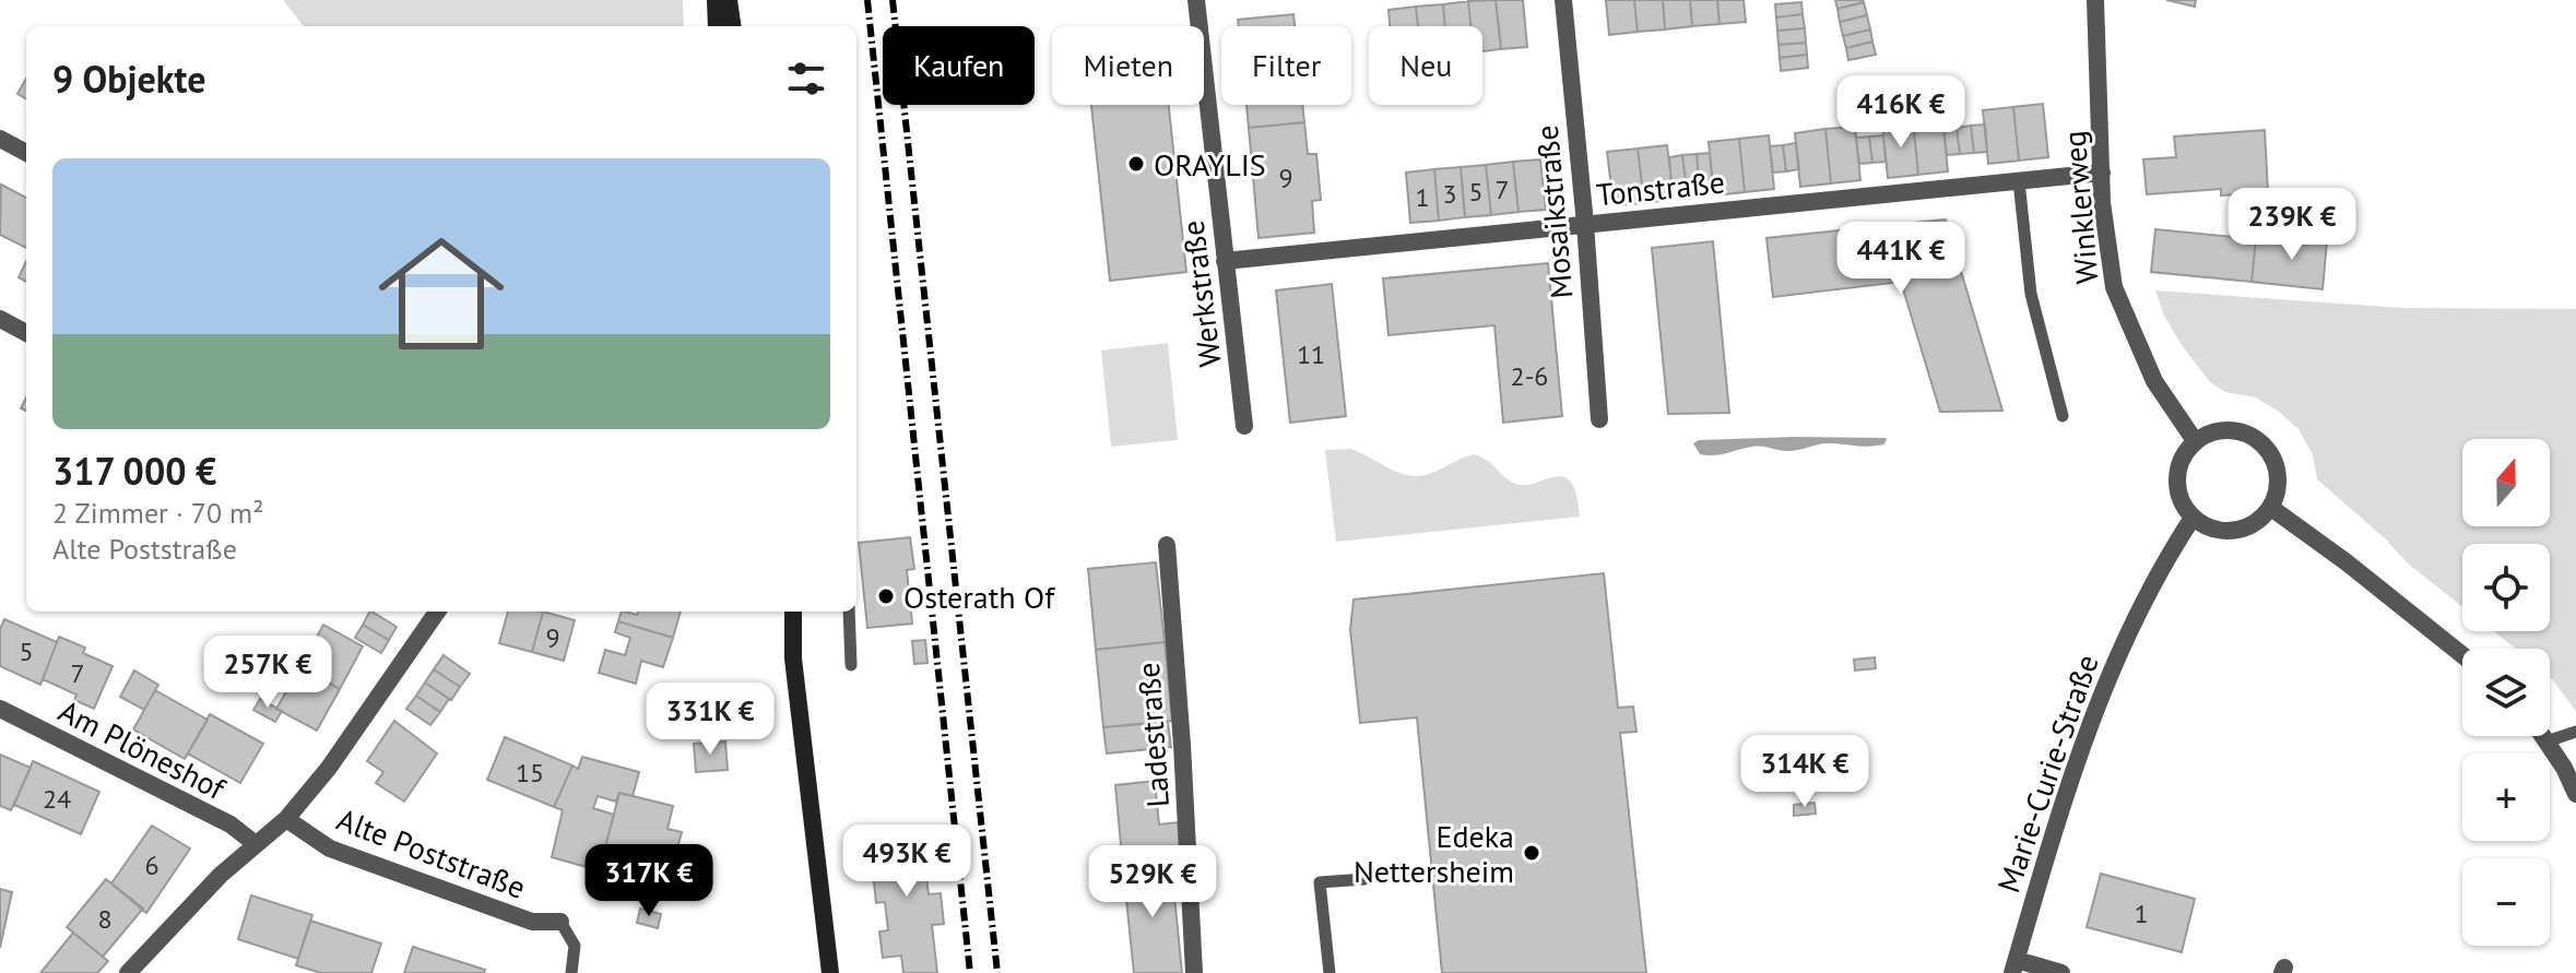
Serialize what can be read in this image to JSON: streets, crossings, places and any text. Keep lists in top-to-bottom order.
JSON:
{
  "streets": {
    "street": [
      "Tonstraße",
      "Winklerweg",
      "Mosaikstraße",
      "Werkstraße",
      "Ladestraße",
      "Am Plöneshof",
      "Marie-Curie-Straße",
      "Alte Poststraße"
    ]
  },
  "crossings": [
    ["Tonstraße", "Winklerweg"],
    ["Tonstraße", "Mosaikstraße"],
    ["Tonstraße", "Werkstraße"],
    ["Winklerweg", "Marie-Curie-Straße"],
    ["Am Plöneshof", "Alte Poststraße"]
  ],
  "places": ["ORAYLIS", "Osterath Of", "Edeka Nettersheim"],
  "house_numbers": [
    "9",
    "7",
    "5",
    "3",
    "1",
    "11",
    "2-6",
    "9",
    "5",
    "7",
    "15",
    "24",
    "6",
    "1",
    "8"
  ],
  "north": "top",
  "page": {
    "chip": [
      "Kaufen",
      "Mieten",
      "Filter",
      "Neu"
    ],
    "heading": "9 Objekte",
    "price": [
      "416K €",
      "239K €",
      "441K €",
      "257K €",
      "331K €",
      "314K €",
      "493K €",
      "317K €",
      "529K €"
    ],
    "list": [
      {
        "name": "317 000 €",
        "note": "2 Zimmer · 70 m² · Alte Poststraße"
      }
    ],
    "map_buttons": ["+", "−"]
  }
}
